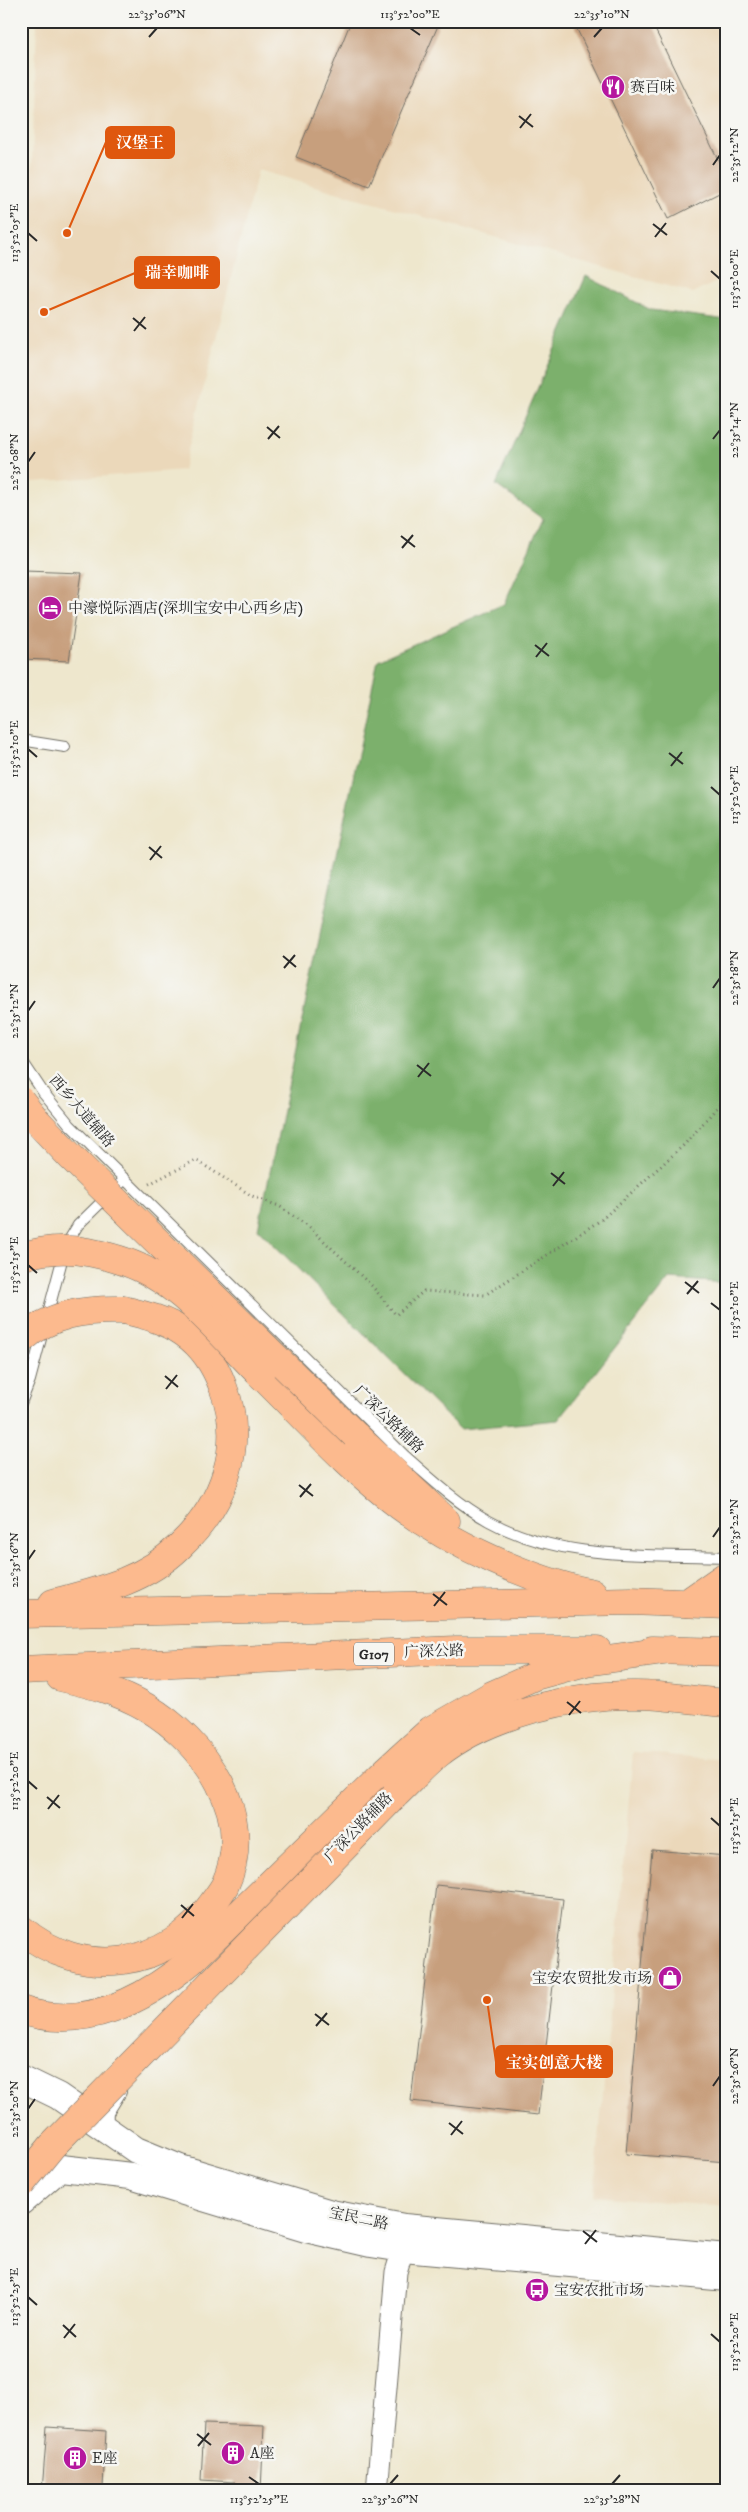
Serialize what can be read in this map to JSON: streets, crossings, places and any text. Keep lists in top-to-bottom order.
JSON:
{
  "streets": {
    "highway": ["广深公路", "G107"],
    "street": ["宝民二路"],
    "lane": ["西乡大道辅路", "广深公路辅路"]
  },
  "crossings": [
    ["西乡大道辅路", "广深公路辅路"]
  ],
  "places": {
    "restaurant": ["赛百味"],
    "other": ["汉堡王", "瑞幸咖啡", "宝实创意大楼"],
    "hotel": ["中濠悦际酒店(深圳宝安中心西乡店)"],
    "shop": ["宝安农贸批发市场"],
    "bus stop": ["宝安农批市场"],
    "building": ["A座", "E座"]
  },
  "coordinates": [
    "22°35'06\"N",
    "113°52'00\"E",
    "22°35'10\"N",
    "22°35'12\"N",
    "113°52'05\"E",
    "22°35'14\"N",
    "22°35'08\"N",
    "113°52'10\"E",
    "22°35'18\"N",
    "113°52'15\"E",
    "22°35'22\"N",
    "22°35'16\"N",
    "113°52'20\"E",
    "22°35'26\"N",
    "22°35'20\"N",
    "113°52'25\"E",
    "22°35'28\"N"
  ]
}
